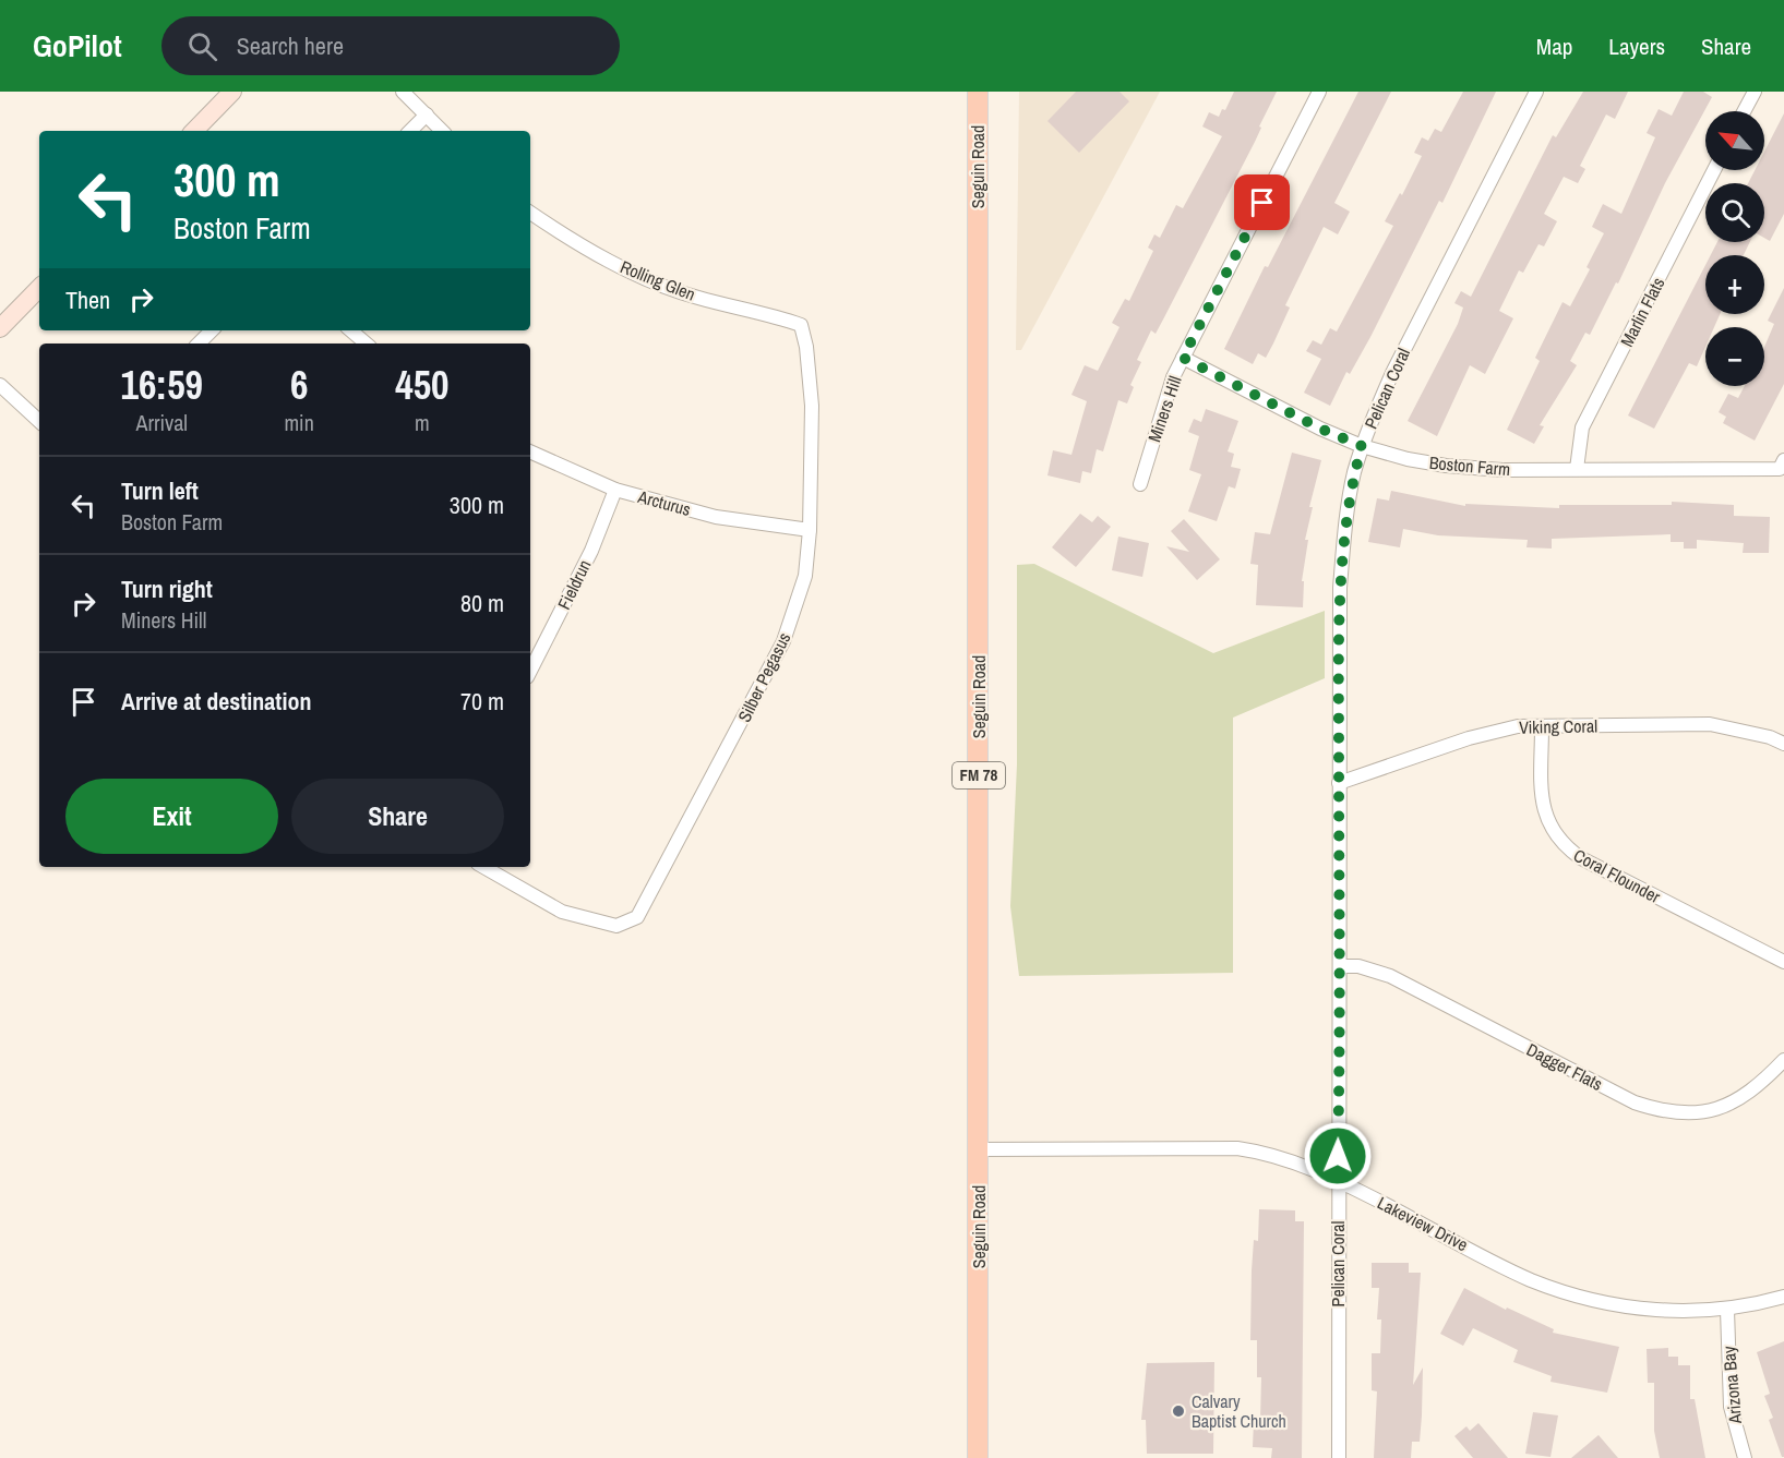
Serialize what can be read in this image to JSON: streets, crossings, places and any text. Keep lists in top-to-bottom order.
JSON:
{
  "streets": {
    "main road": ["Seguin Road", "FM 78"],
    "street": [
      "Rolling Glen",
      "Marlin Flats",
      "Pelican Coral",
      "Miners Hill",
      "Boston Farm",
      "Arcturus",
      "Fieldrun",
      "Silber Pegasus",
      "Viking Coral",
      "Coral Flounder",
      "Dagger Flats",
      "Lakeview Drive",
      "Arizona Bay"
    ]
  },
  "crossings": [
    ["Seguin Road", "Lakeview Drive"],
    ["Rolling Glen", "Silber Pegasus"],
    ["Marlin Flats", "Boston Farm"],
    ["Pelican Coral", "Boston Farm"],
    ["Pelican Coral", "Viking Coral"],
    ["Pelican Coral", "Dagger Flats"],
    ["Pelican Coral", "Lakeview Drive"],
    ["Miners Hill", "Boston Farm"],
    ["Arcturus", "Fieldrun"],
    ["Arcturus", "Silber Pegasus"],
    ["Viking Coral", "Coral Flounder"],
    ["Lakeview Drive", "Arizona Bay"]
  ],
  "places": ["Calvary Baptist Church"],
  "north": "top left",
  "page": {
    "header": "GoPilot",
    "search": "Search here",
    "nav": ["Map", "Layers", "Share"],
    "map_buttons": ["+", "−"],
    "turn": ["300 m", "Boston Farm"],
    "then": "Then",
    "eta": [
      "16:59",
      "Arrival",
      "6",
      "min",
      "450",
      "m"
    ],
    "list": [
      {
        "name": "Turn left",
        "note": "Boston Farm",
        "value": "300 m"
      },
      {
        "name": "Turn right",
        "note": "Miners Hill",
        "value": "80 m"
      },
      {
        "name": "Arrive at destination",
        "value": "70 m"
      }
    ],
    "buttons": ["Exit", "Share"]
  }
}
